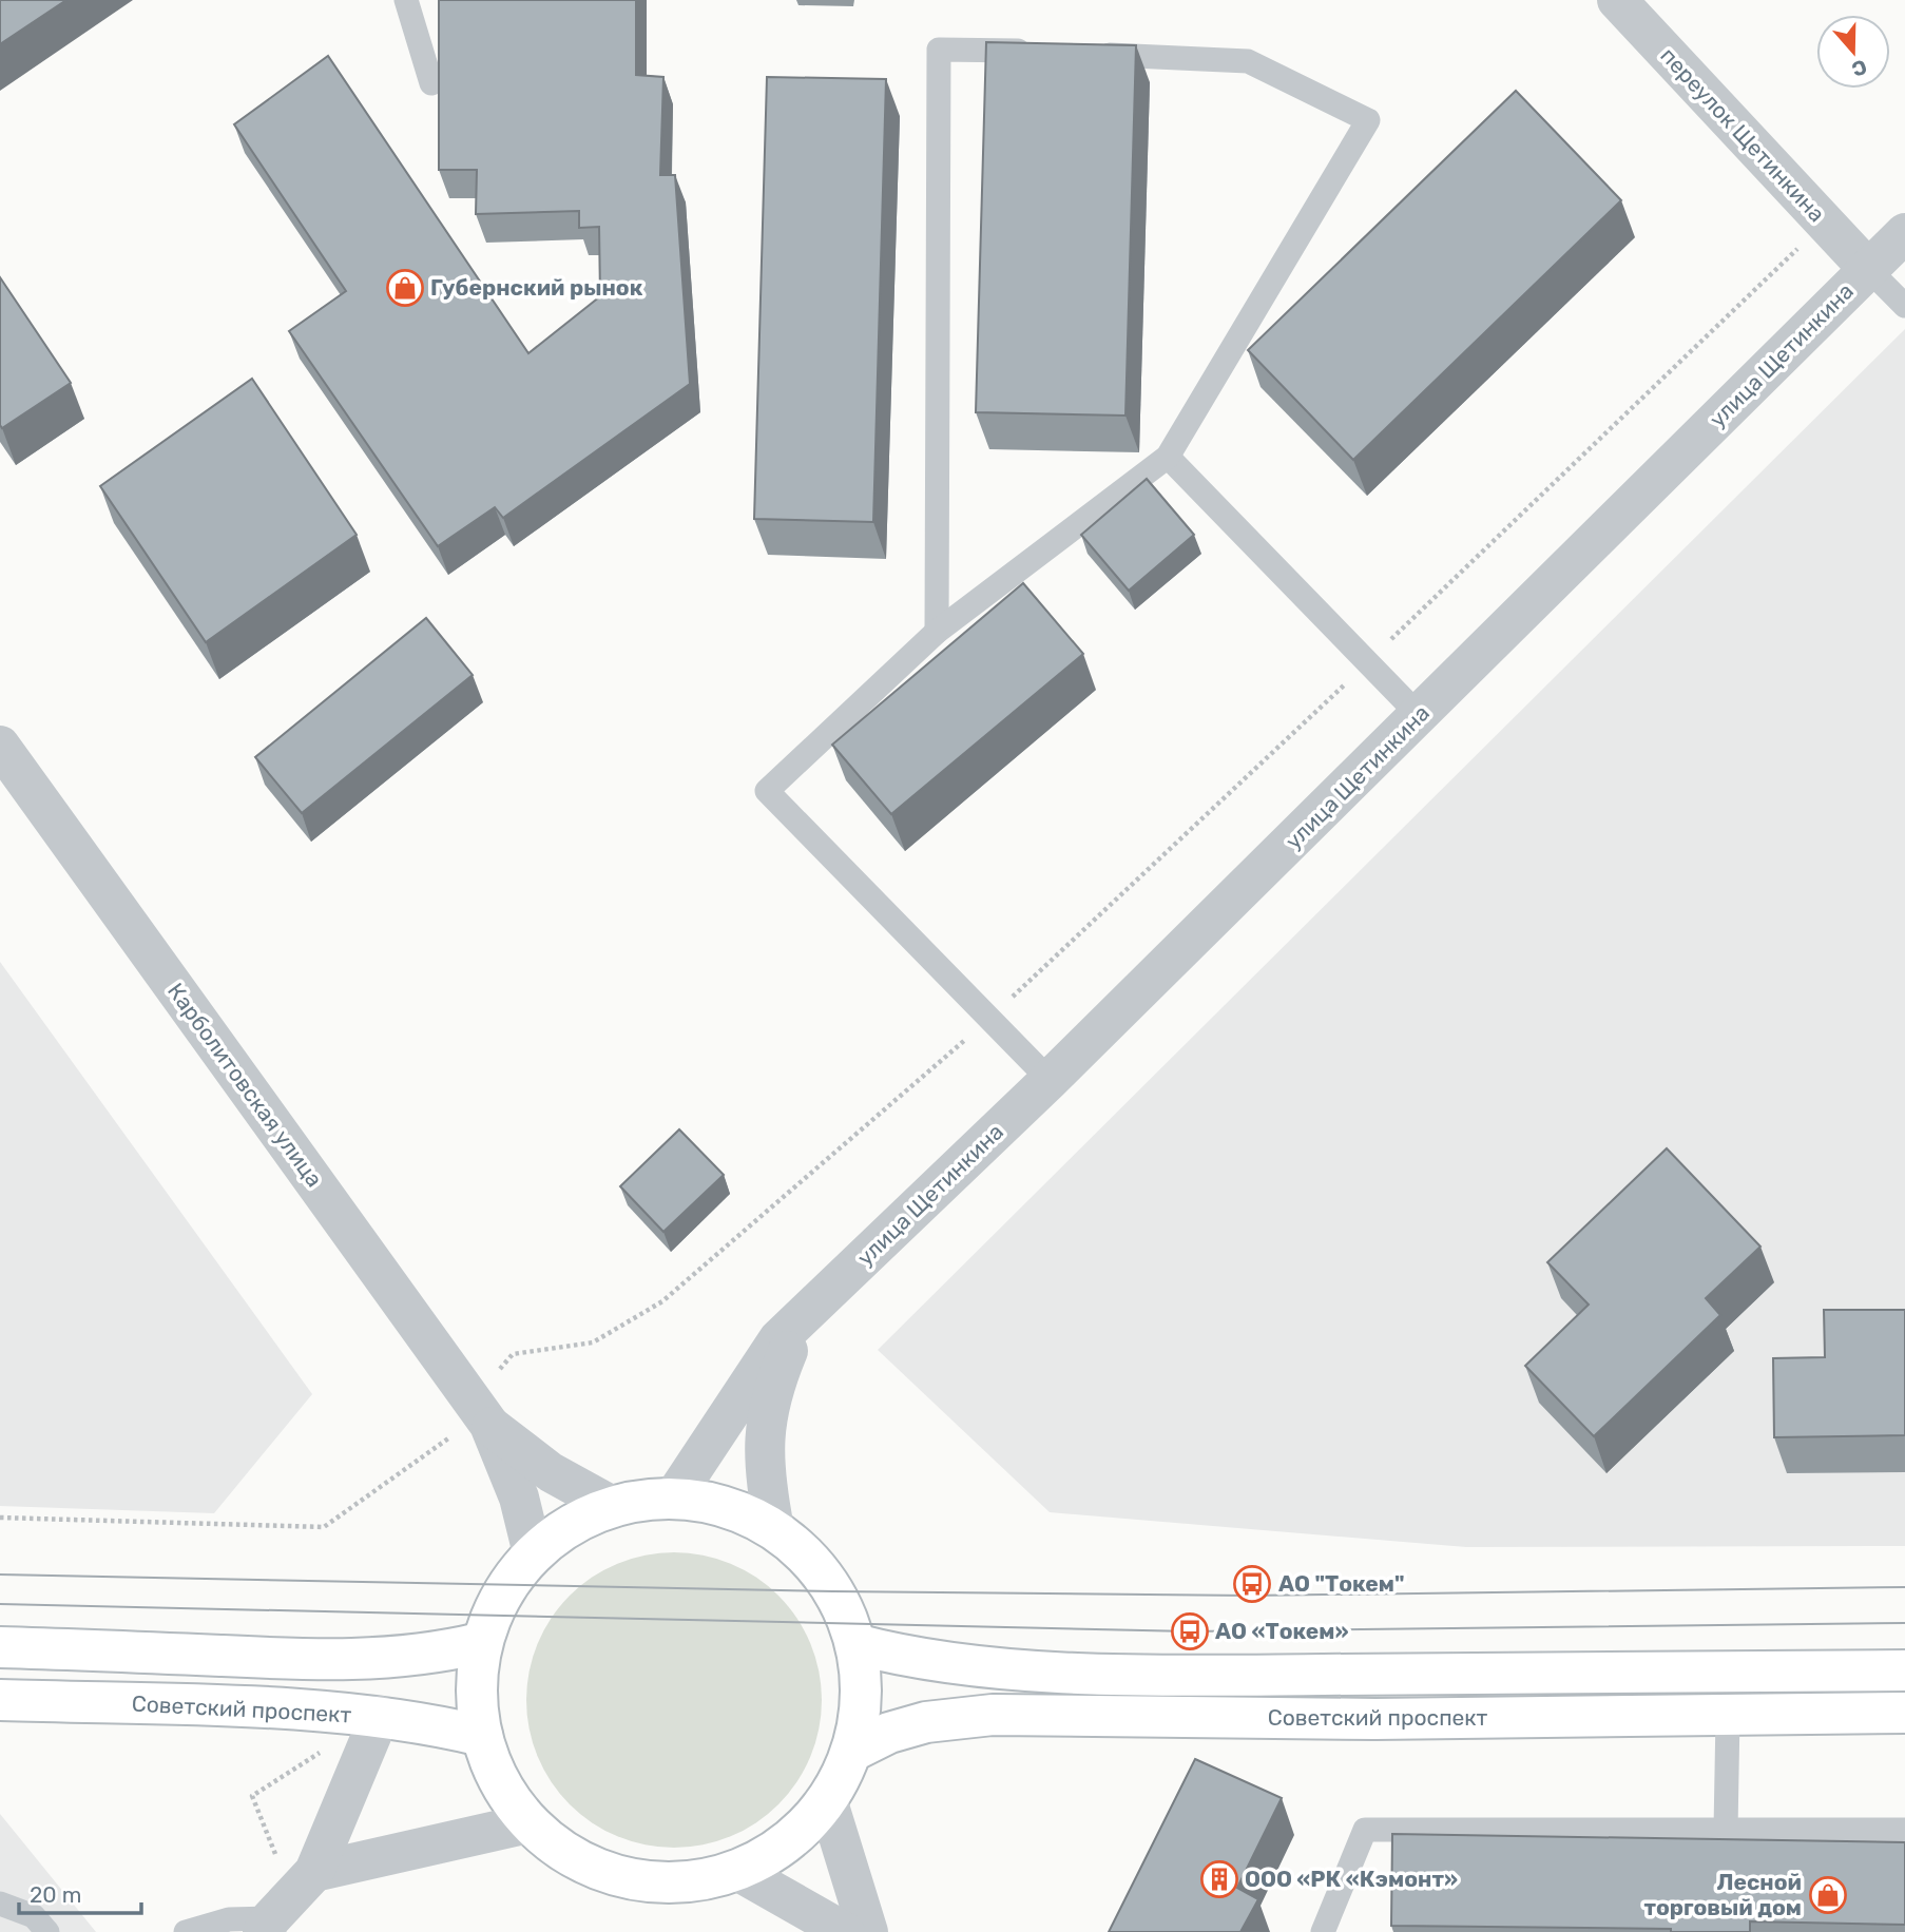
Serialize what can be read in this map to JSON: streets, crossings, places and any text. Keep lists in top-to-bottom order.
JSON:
{
  "streets": {
    "main road": ["Советский проспект"],
    "street": ["переулок Щетинкина", "улица Щетинкина", "Карболитовская улица"]
  },
  "crossings": [
    ["переулок Щетинкина", "улица Щетинкина"]
  ],
  "places": {
    "shop": ["Губернский рынок", "Лесной торговый дом"],
    "bus stop": ["АО \"Токем\"", "АО «Токем»"],
    "building": ["ООО «РК «Кэмонт»"]
  },
  "scale_bar": "20 m",
  "north": "bottom"
}
